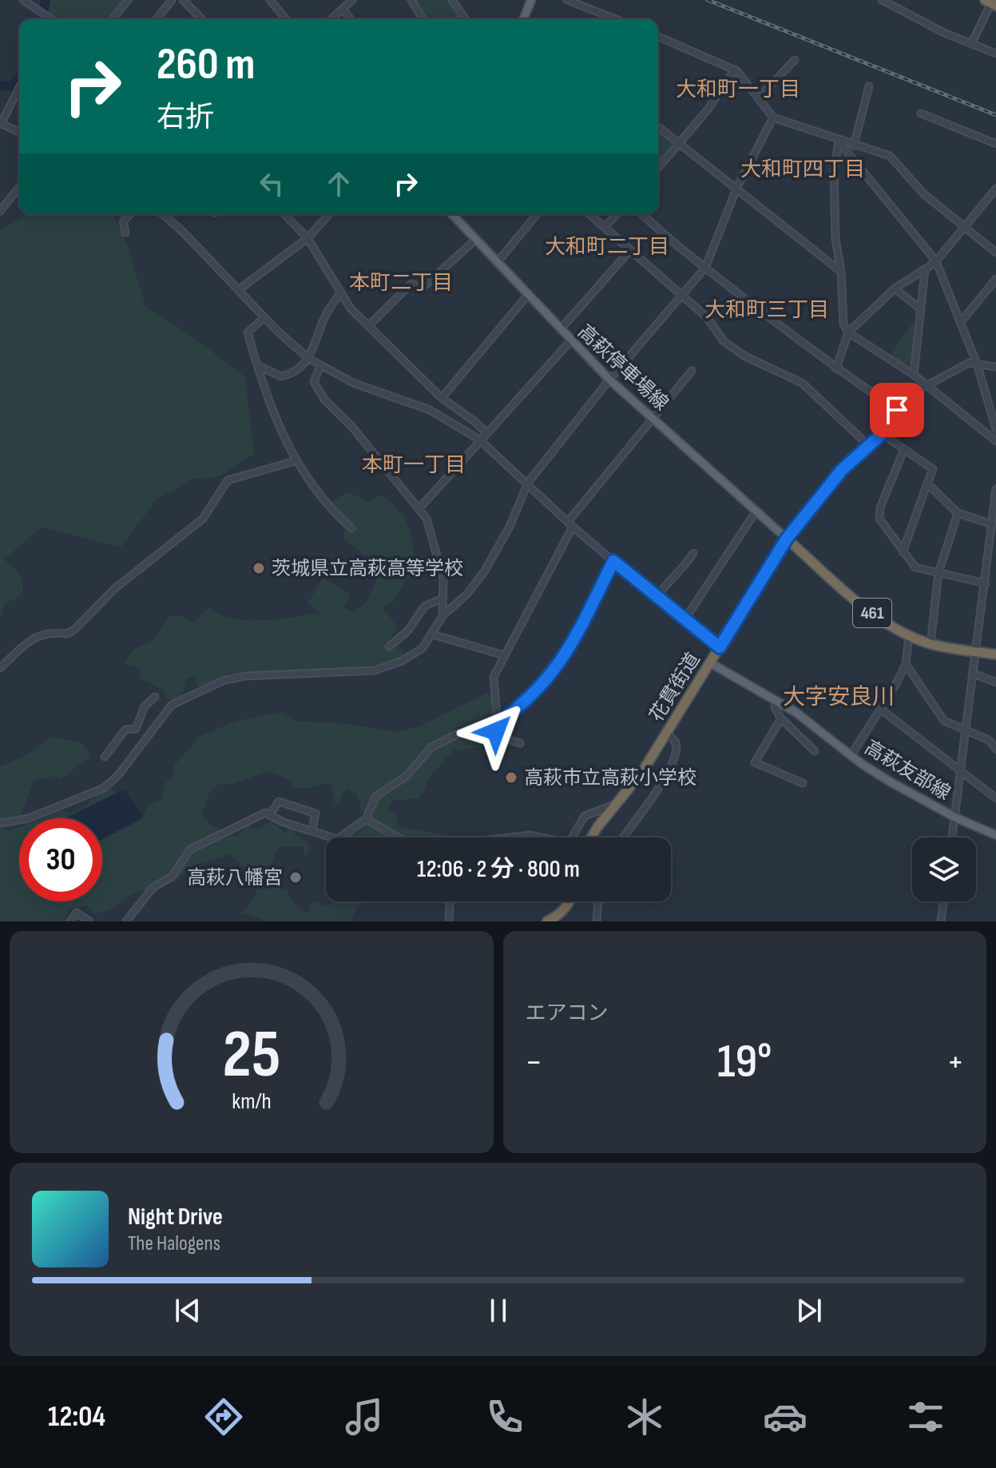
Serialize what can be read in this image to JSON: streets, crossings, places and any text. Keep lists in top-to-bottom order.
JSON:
{
  "streets": {
    "highway": ["461", "花貫街道"],
    "main road": ["高萩停車場線", "高萩友部線"]
  },
  "crossings": [
    ["高萩停車場線", "461"],
    ["高萩停車場線", "花貫街道"],
    ["461", "花貫街道"],
    ["花貫街道", "高萩友部線"]
  ],
  "districts": [
    "大和町一丁目",
    "大和町四丁目",
    "大和町二丁目",
    "本町二丁目",
    "大和町三丁目",
    "本町一丁目",
    "大字安良川"
  ],
  "places": ["茨城県立高萩高等学校", "高萩市立高萩小学校", "高萩八幡宮"],
  "page": {
    "turn": ["260 m", "右折"],
    "limit": "30",
    "trip": "12:06 · 2 分 · 800 m",
    "tile": "エアコン",
    "heat": ["−", "19°", "+"],
    "song": ["Night Drive", "The Halogens"],
    "tabs": "12:04",
    "gauge": ["25", "km/h"]
  }
}
